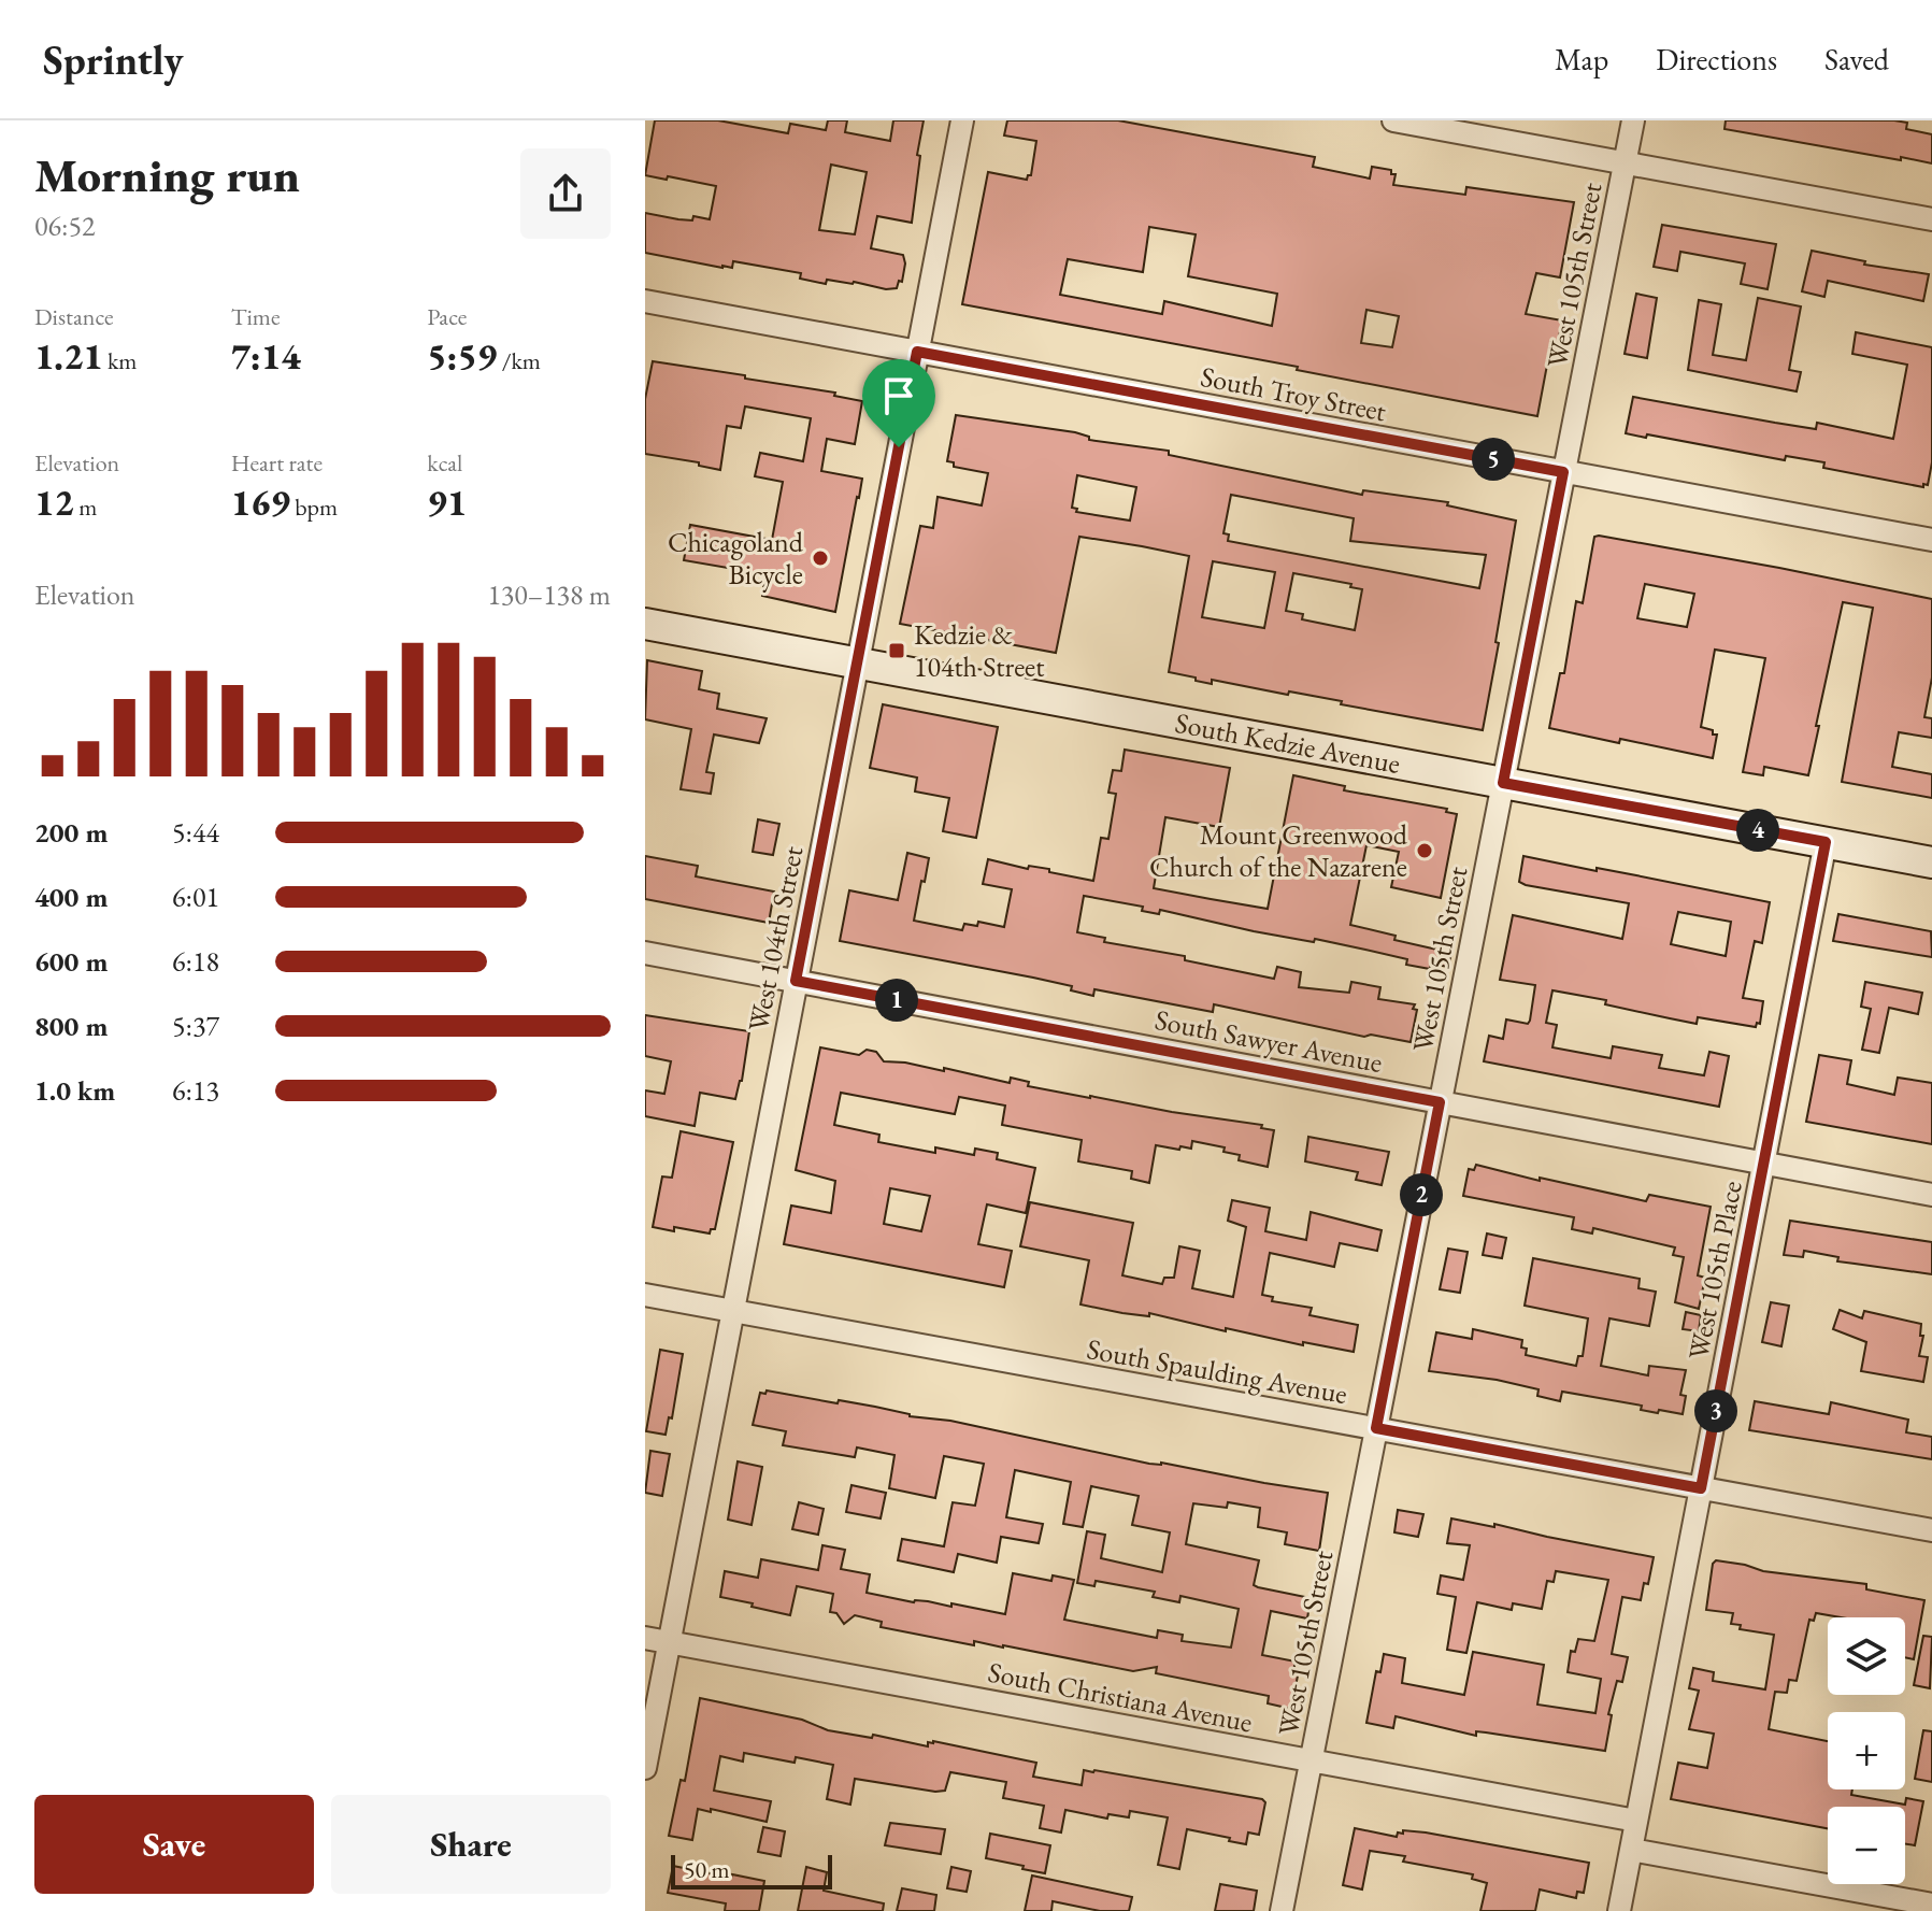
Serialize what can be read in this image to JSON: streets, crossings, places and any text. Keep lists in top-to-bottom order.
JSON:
{
  "streets": {
    "main road": ["South Kedzie Avenue"],
    "street": [
      "West 105th Street",
      "South Troy Street",
      "West 104th Street",
      "South Sawyer Avenue",
      "West 105th Place",
      "South Spaulding Avenue",
      "South Christiana Avenue"
    ]
  },
  "crossings": [
    ["West 105th Street", "South Troy Street"],
    ["West 105th Street", "South Kedzie Avenue"],
    ["West 105th Street", "South Sawyer Avenue"],
    ["West 105th Street", "South Spaulding Avenue"],
    ["West 105th Street", "South Christiana Avenue"],
    ["South Troy Street", "West 104th Street"],
    ["South Kedzie Avenue", "West 104th Street"],
    ["South Kedzie Avenue", "West 105th Place"],
    ["West 104th Street", "South Sawyer Avenue"],
    ["West 104th Street", "South Spaulding Avenue"],
    ["West 104th Street", "South Christiana Avenue"],
    ["South Sawyer Avenue", "West 105th Place"],
    ["West 105th Place", "South Spaulding Avenue"],
    ["West 105th Place", "South Christiana Avenue"]
  ],
  "places": {
    "other": ["Chicagoland Bicycle", "Mount Greenwood Church of the Nazarene"],
    "transit": ["Kedzie & 104th Street"]
  },
  "scale_bar": "50 m",
  "page": {
    "header": "Sprintly",
    "nav": ["Map", "Directions", "Saved"],
    "heading": ["Morning run", "06:52"],
    "stats": [
      ["Distance", "1.21 km"],
      ["Time", "7:14"],
      ["Pace", "5:59 /km"],
      ["Elevation", "12 m"],
      ["Heart rate", "169 bpm"],
      ["kcal", "91"]
    ],
    "pins": [
      "5",
      "4",
      "1",
      "2",
      "3"
    ],
    "chart": ["Elevation", "130–138 m"],
    "list": [
      {
        "name": "200 m",
        "note": "5:44"
      },
      {
        "name": "400 m",
        "note": "6:01"
      },
      {
        "name": "600 m",
        "note": "6:18"
      },
      {
        "name": "800 m",
        "note": "5:37"
      },
      {
        "name": "1.0 km",
        "note": "6:13"
      }
    ],
    "map_buttons": ["+", "−"],
    "buttons": ["Save", "Share"],
    "scale": "50 m"
  }
}
